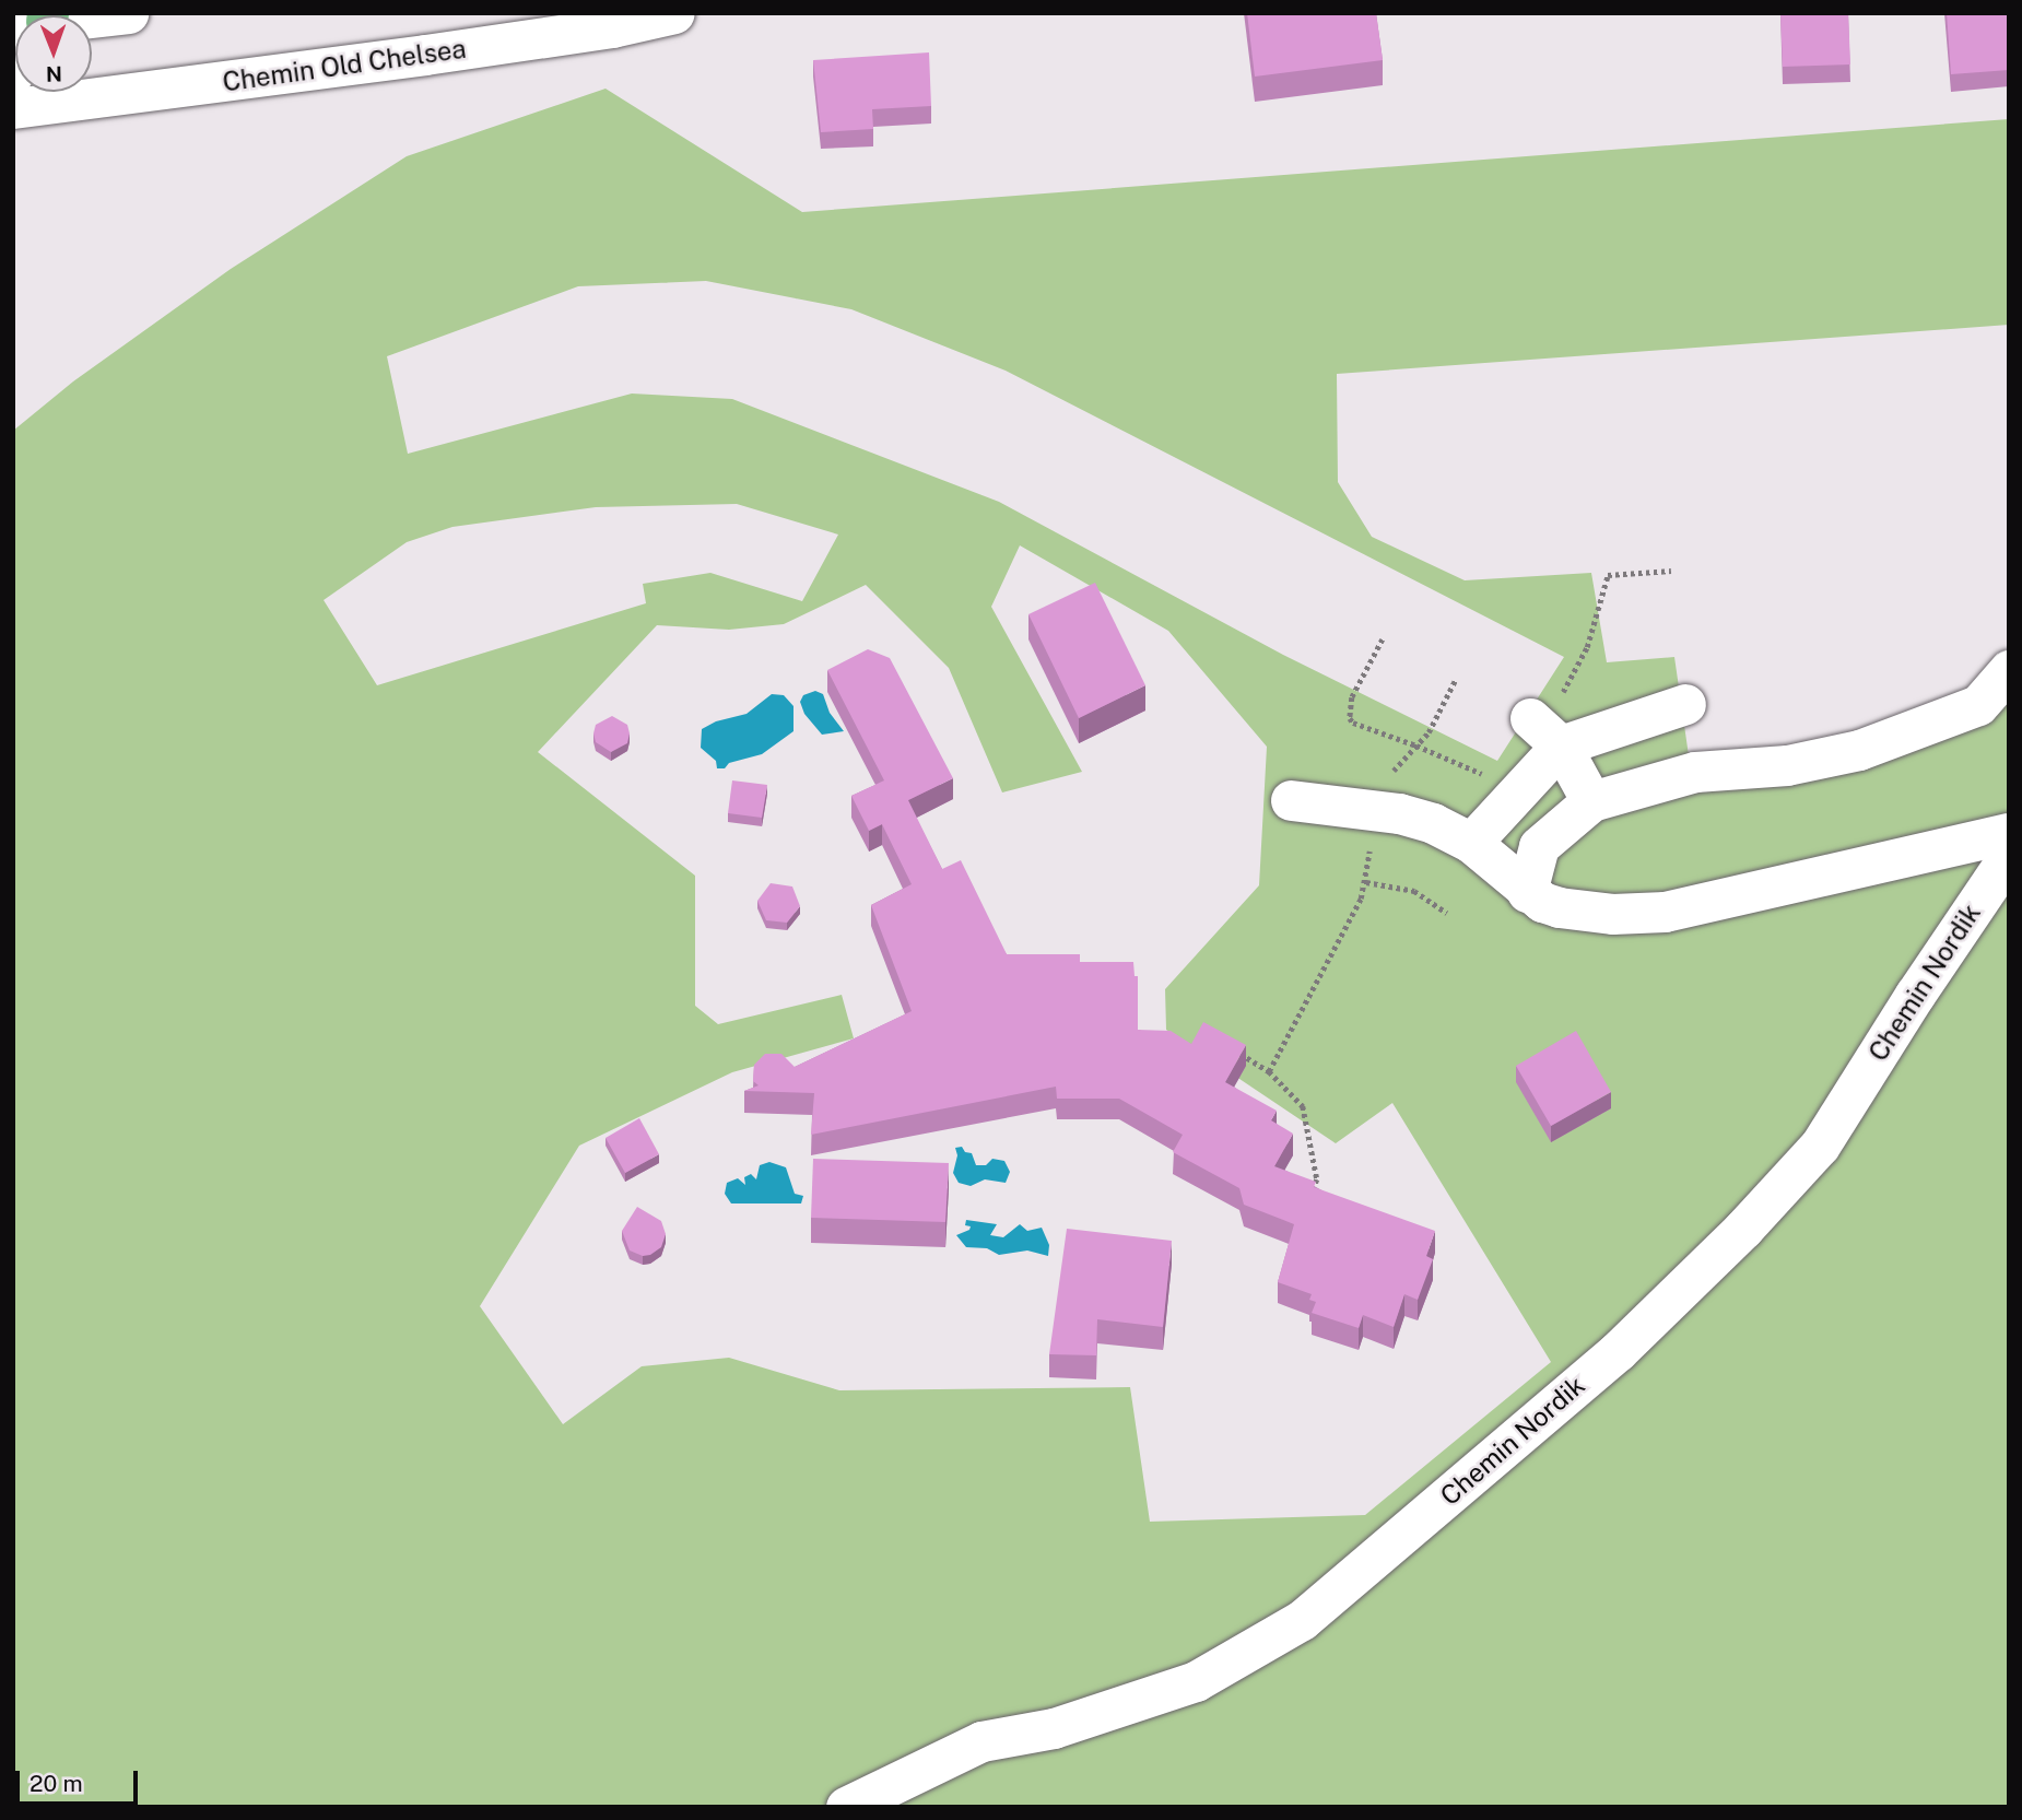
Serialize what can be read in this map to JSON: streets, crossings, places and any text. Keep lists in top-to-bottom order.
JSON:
{
  "streets": {
    "street": ["Chemin Old Chelsea", "Chemin Nordik"]
  },
  "scale_bar": "20 m",
  "north": "bottom"
}
